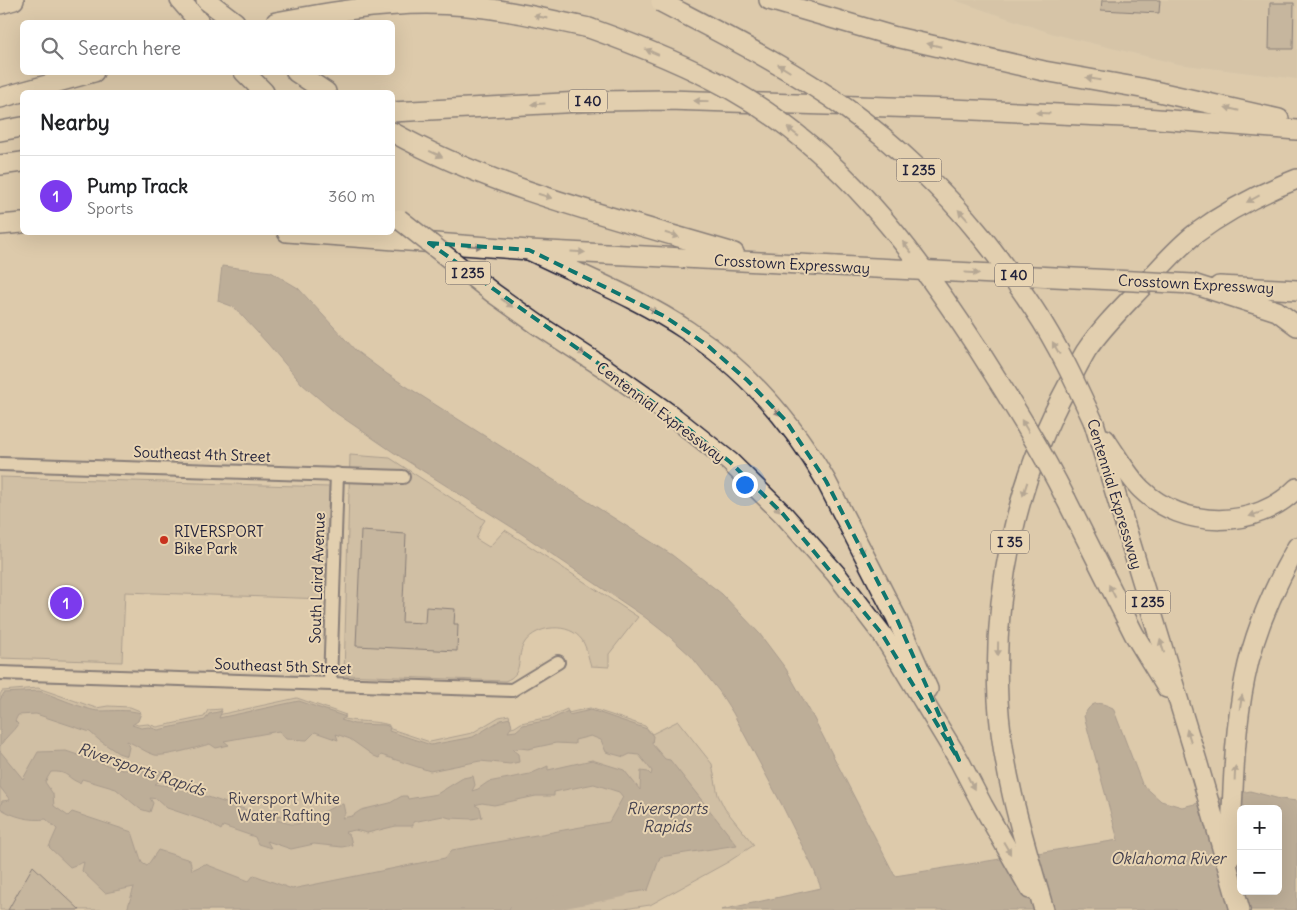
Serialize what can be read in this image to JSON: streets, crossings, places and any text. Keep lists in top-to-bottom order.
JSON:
{
  "streets": {
    "highway": [
      "I 40",
      "I 235",
      "Crosstown Expressway",
      "Centennial Expressway",
      "I 35"
    ],
    "street": ["Southeast 4th Street", "South Laird Avenue", "Southeast 5th Street"]
  },
  "crossings": [
    ["Centennial Expressway", "I 35"],
    ["Southeast 4th Street", "South Laird Avenue"],
    ["South Laird Avenue", "Southeast 5th Street"]
  ],
  "water": ["Riversports Rapids", "Oklahoma River"],
  "parks": ["Riversport White Water Rafting"],
  "places": ["RIVERSPORT Bike Park"],
  "page": {
    "search": "Search here",
    "heading": "Nearby",
    "list": [
      {
        "mark": "1",
        "name": "Pump Track",
        "note": "Sports",
        "value": "360 m"
      }
    ],
    "pins": "1",
    "map_buttons": ["+", "−"]
  }
}
